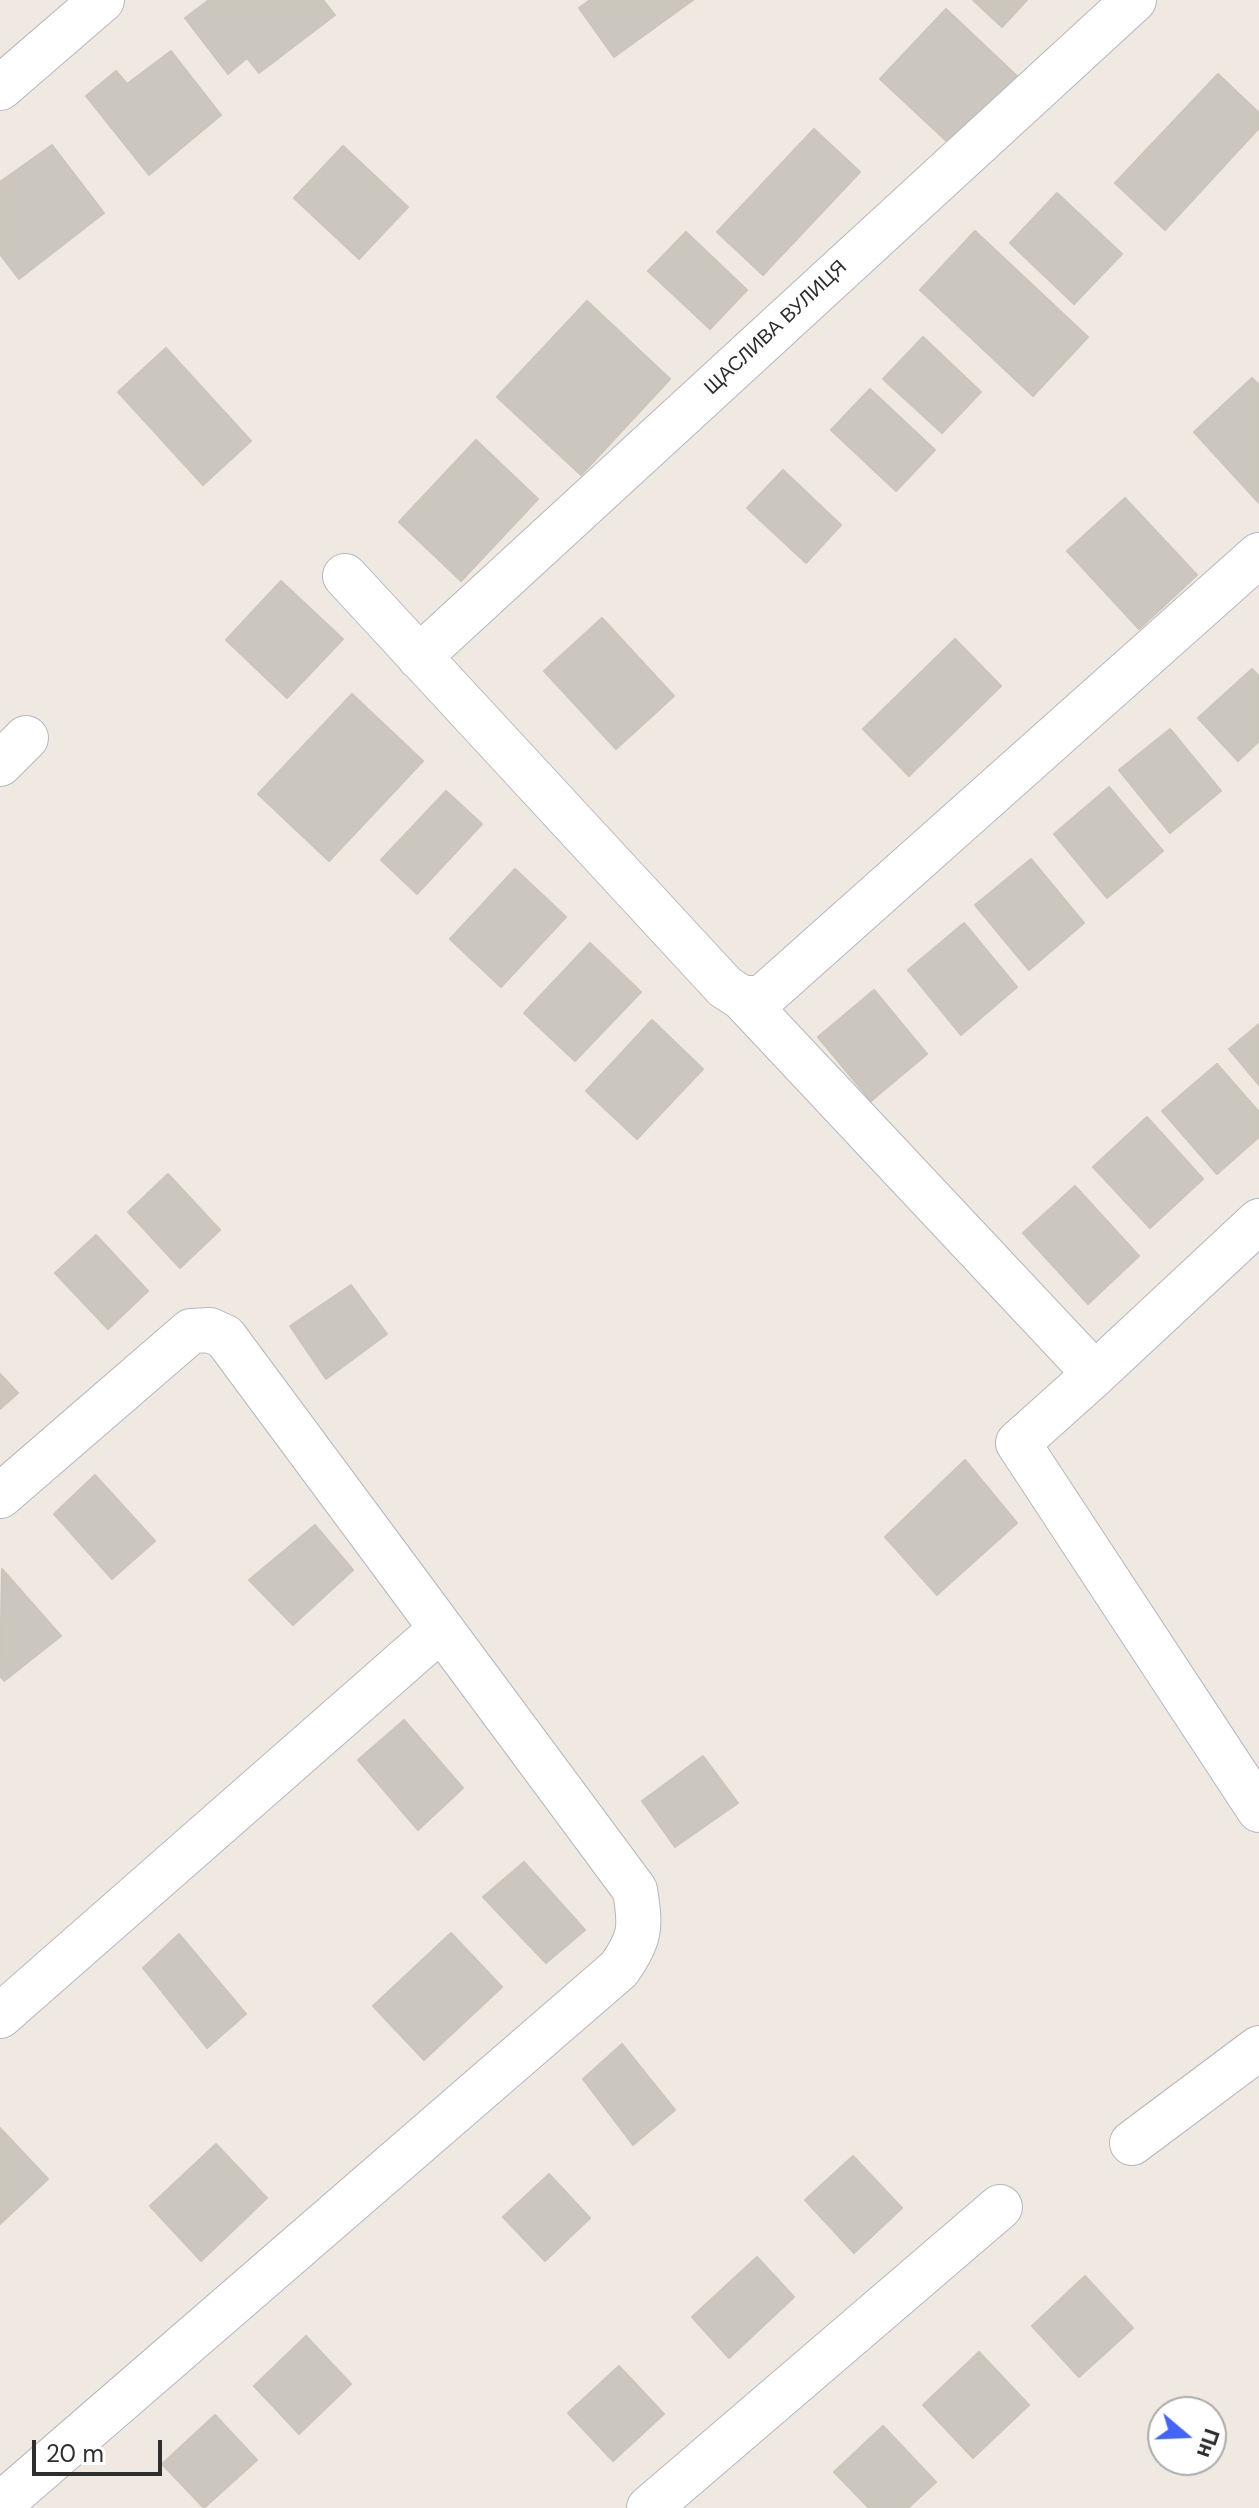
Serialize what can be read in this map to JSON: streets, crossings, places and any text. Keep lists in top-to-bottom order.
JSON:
{
  "streets": {
    "street": ["ЩАСЛИВА ВУЛИЦЯ"]
  },
  "scale_bar": "20 m",
  "north": "right"
}
